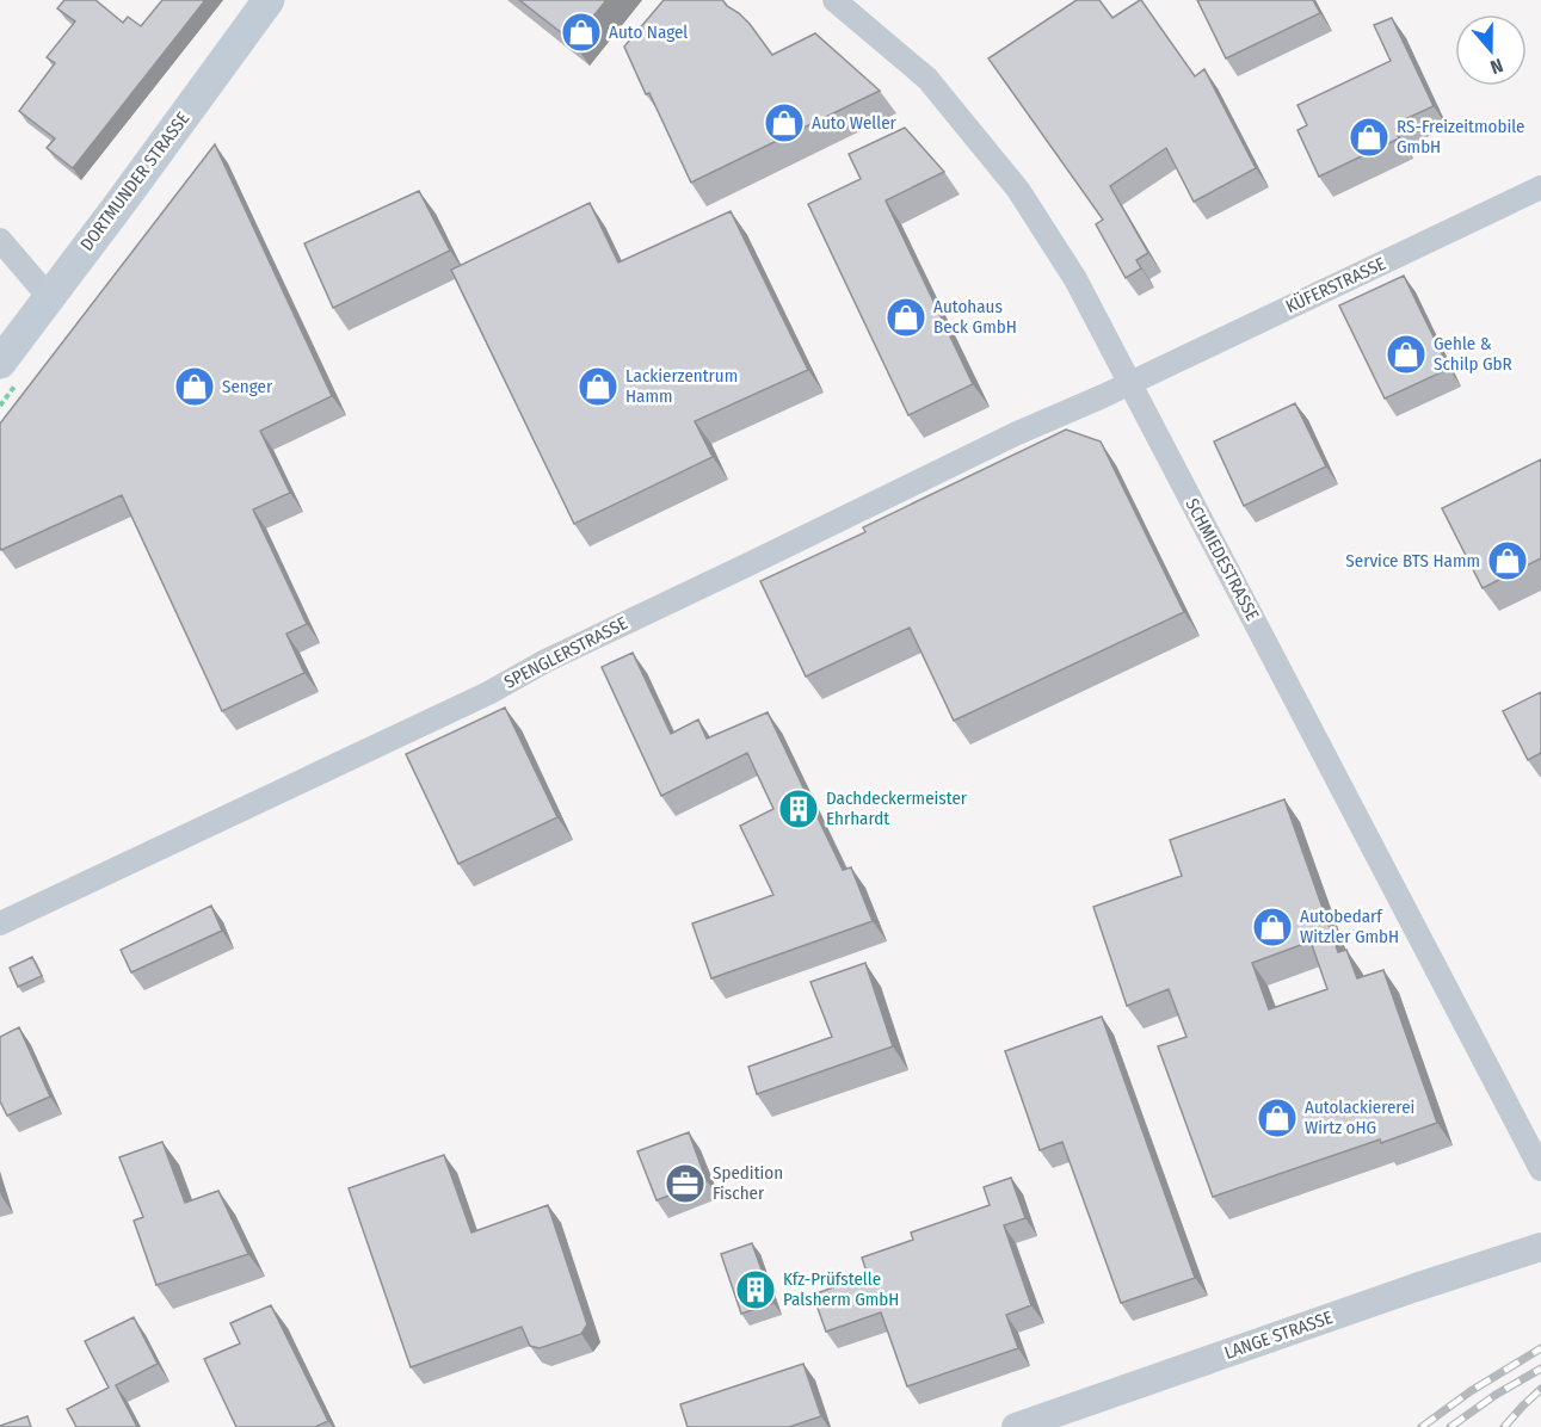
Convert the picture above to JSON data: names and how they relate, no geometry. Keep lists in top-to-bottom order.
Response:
{
  "streets": {
    "main road": ["DORTMUNDER STRASSE"],
    "street": [
      "KÜFERSTRASSE",
      "SCHMIEDESTRASSE",
      "SPENGLERSTRASSE",
      "LANGE STRASSE"
    ]
  },
  "crossings": [
    ["KÜFERSTRASSE", "SCHMIEDESTRASSE"],
    ["KÜFERSTRASSE", "SPENGLERSTRASSE"],
    ["SCHMIEDESTRASSE", "SPENGLERSTRASSE"]
  ],
  "places": {
    "shop": [
      "Auto Nagel",
      "Auto Weller",
      "RS-Freizeitmobile GmbH",
      "Autohaus Beck GmbH",
      "Gehle & Schilp GbR",
      "Senger",
      "Lackierzentrum Hamm",
      "Service BTS Hamm",
      "Autobedarf Witzler GmbH",
      "Autolackiererei Wirtz oHG"
    ],
    "building": ["Dachdeckermeister Ehrhardt", "Kfz-Prüfstelle Palsherm GmbH"],
    "office": ["Spedition Fischer"]
  },
  "north": "bottom"
}
